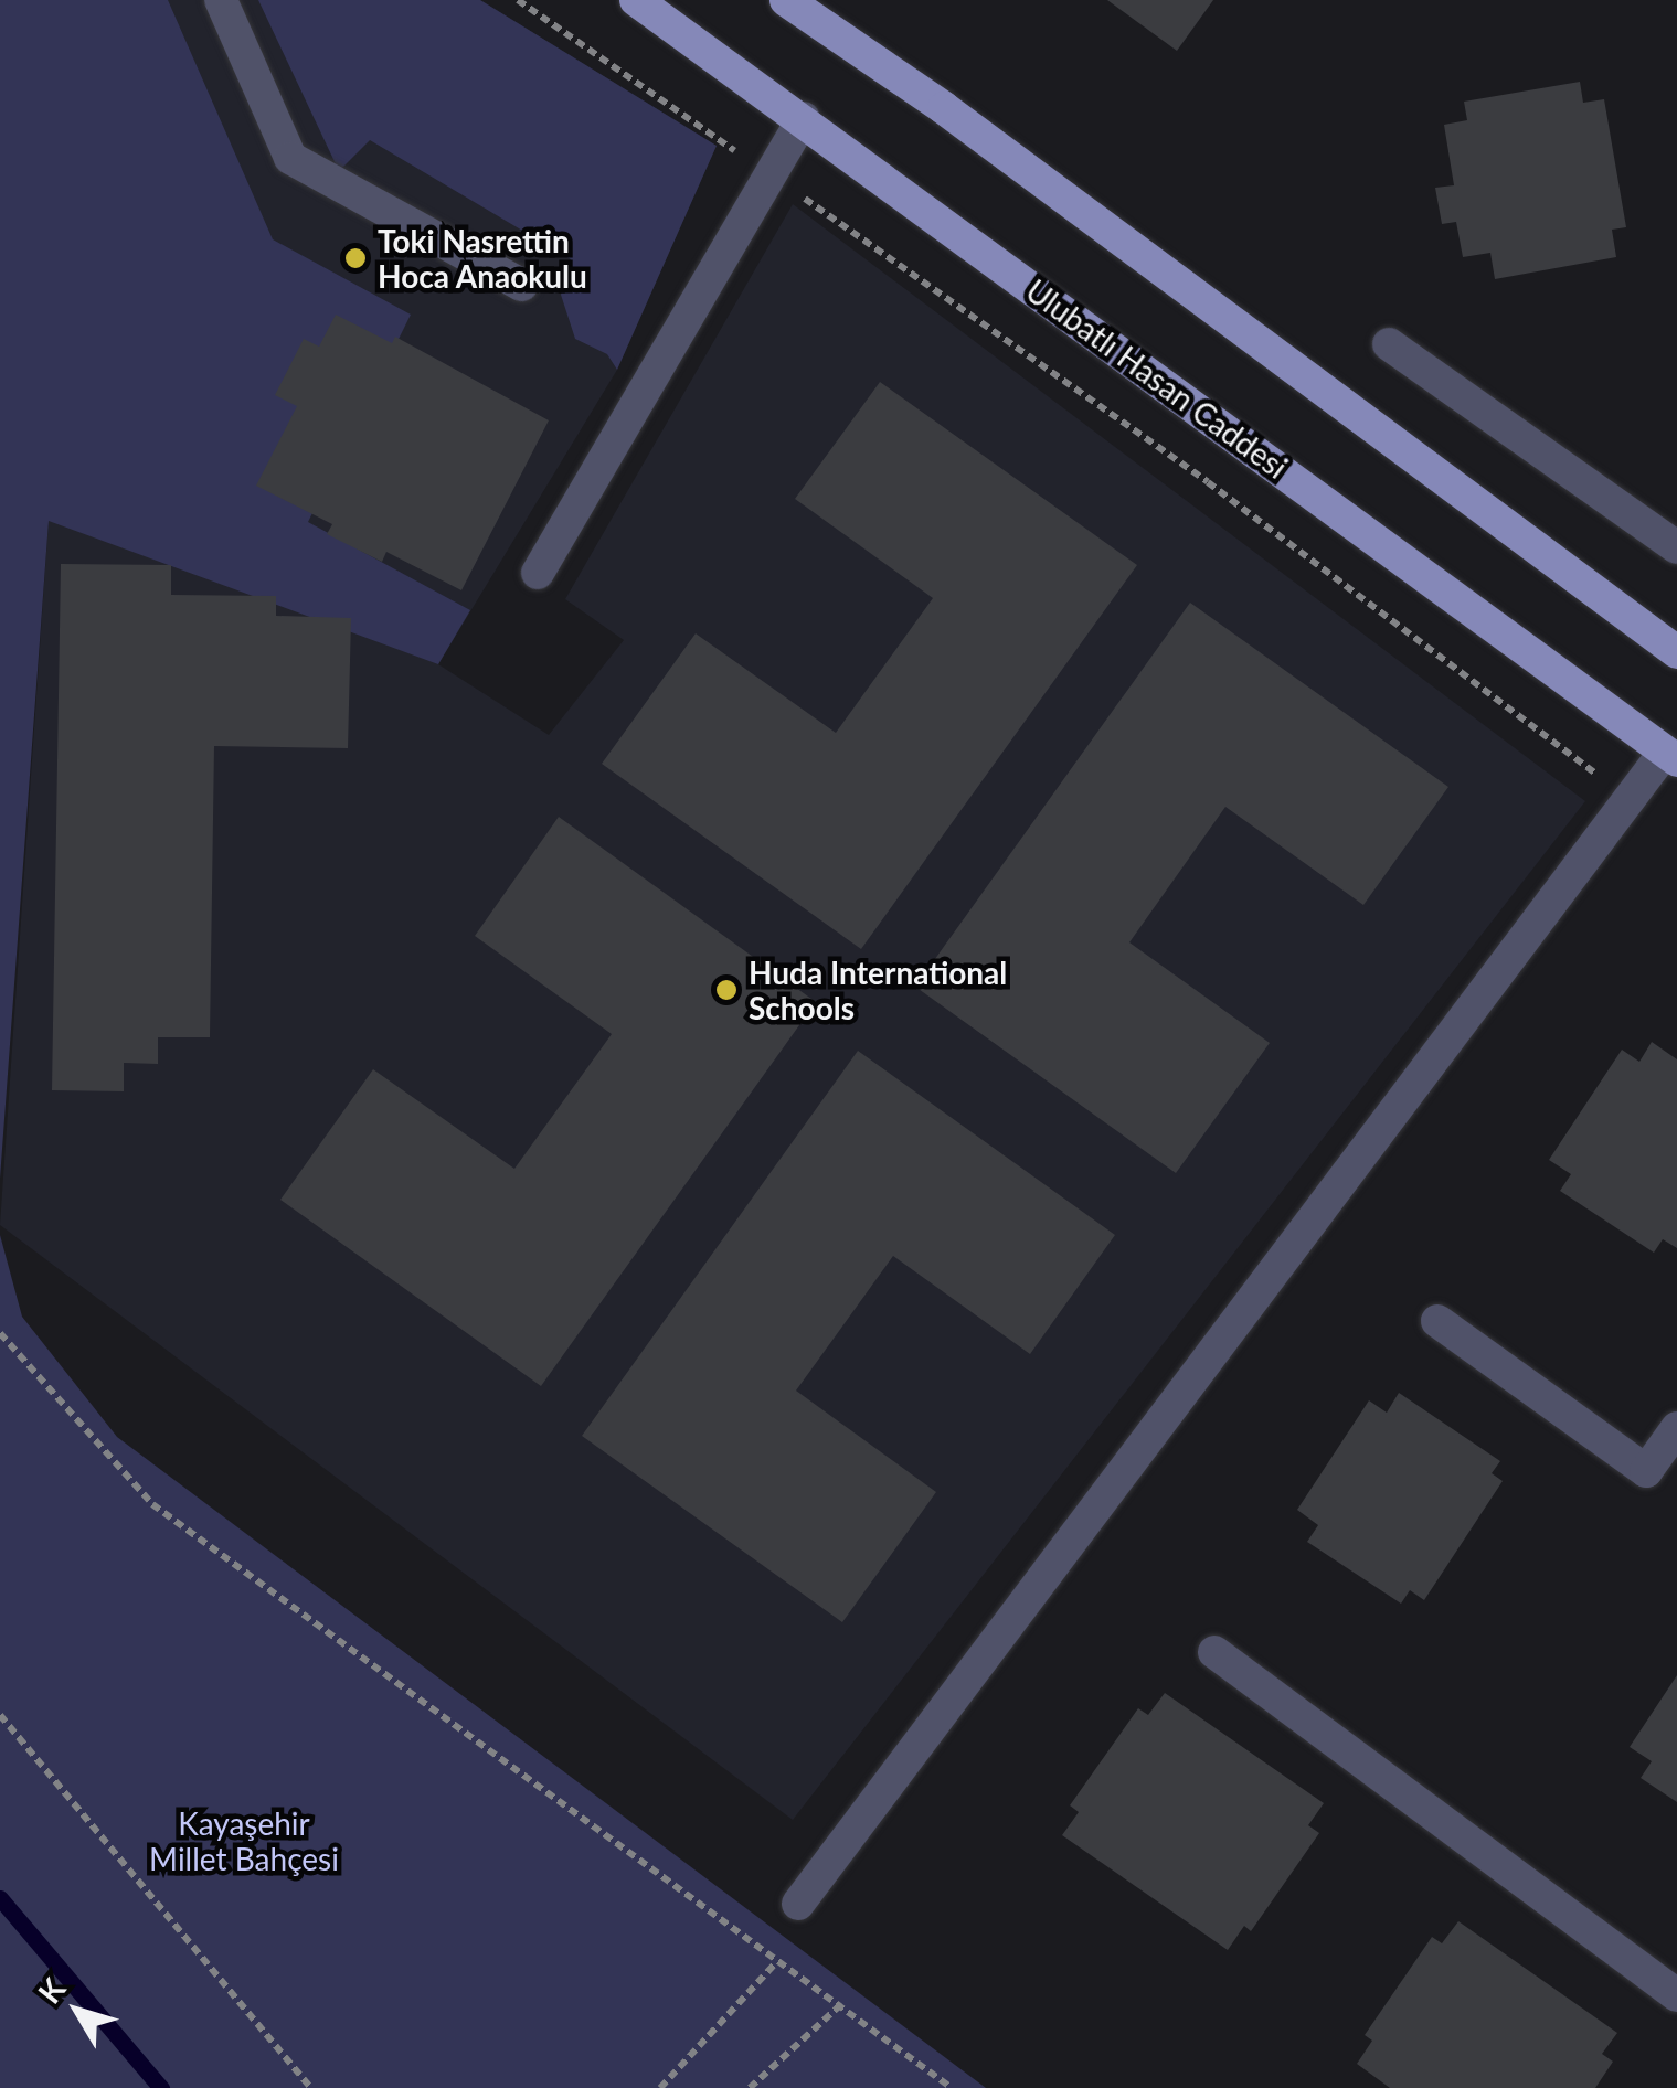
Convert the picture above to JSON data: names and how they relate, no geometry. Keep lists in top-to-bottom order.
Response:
{
  "streets": {
    "main road": ["Ulubatlı Hasan Caddesi"]
  },
  "parks": ["Kayaşehir Millet Bahçesi"],
  "places": ["Toki Nasrettin Hoca Anaokulu", "Huda International Schools"],
  "north": "top left"
}
